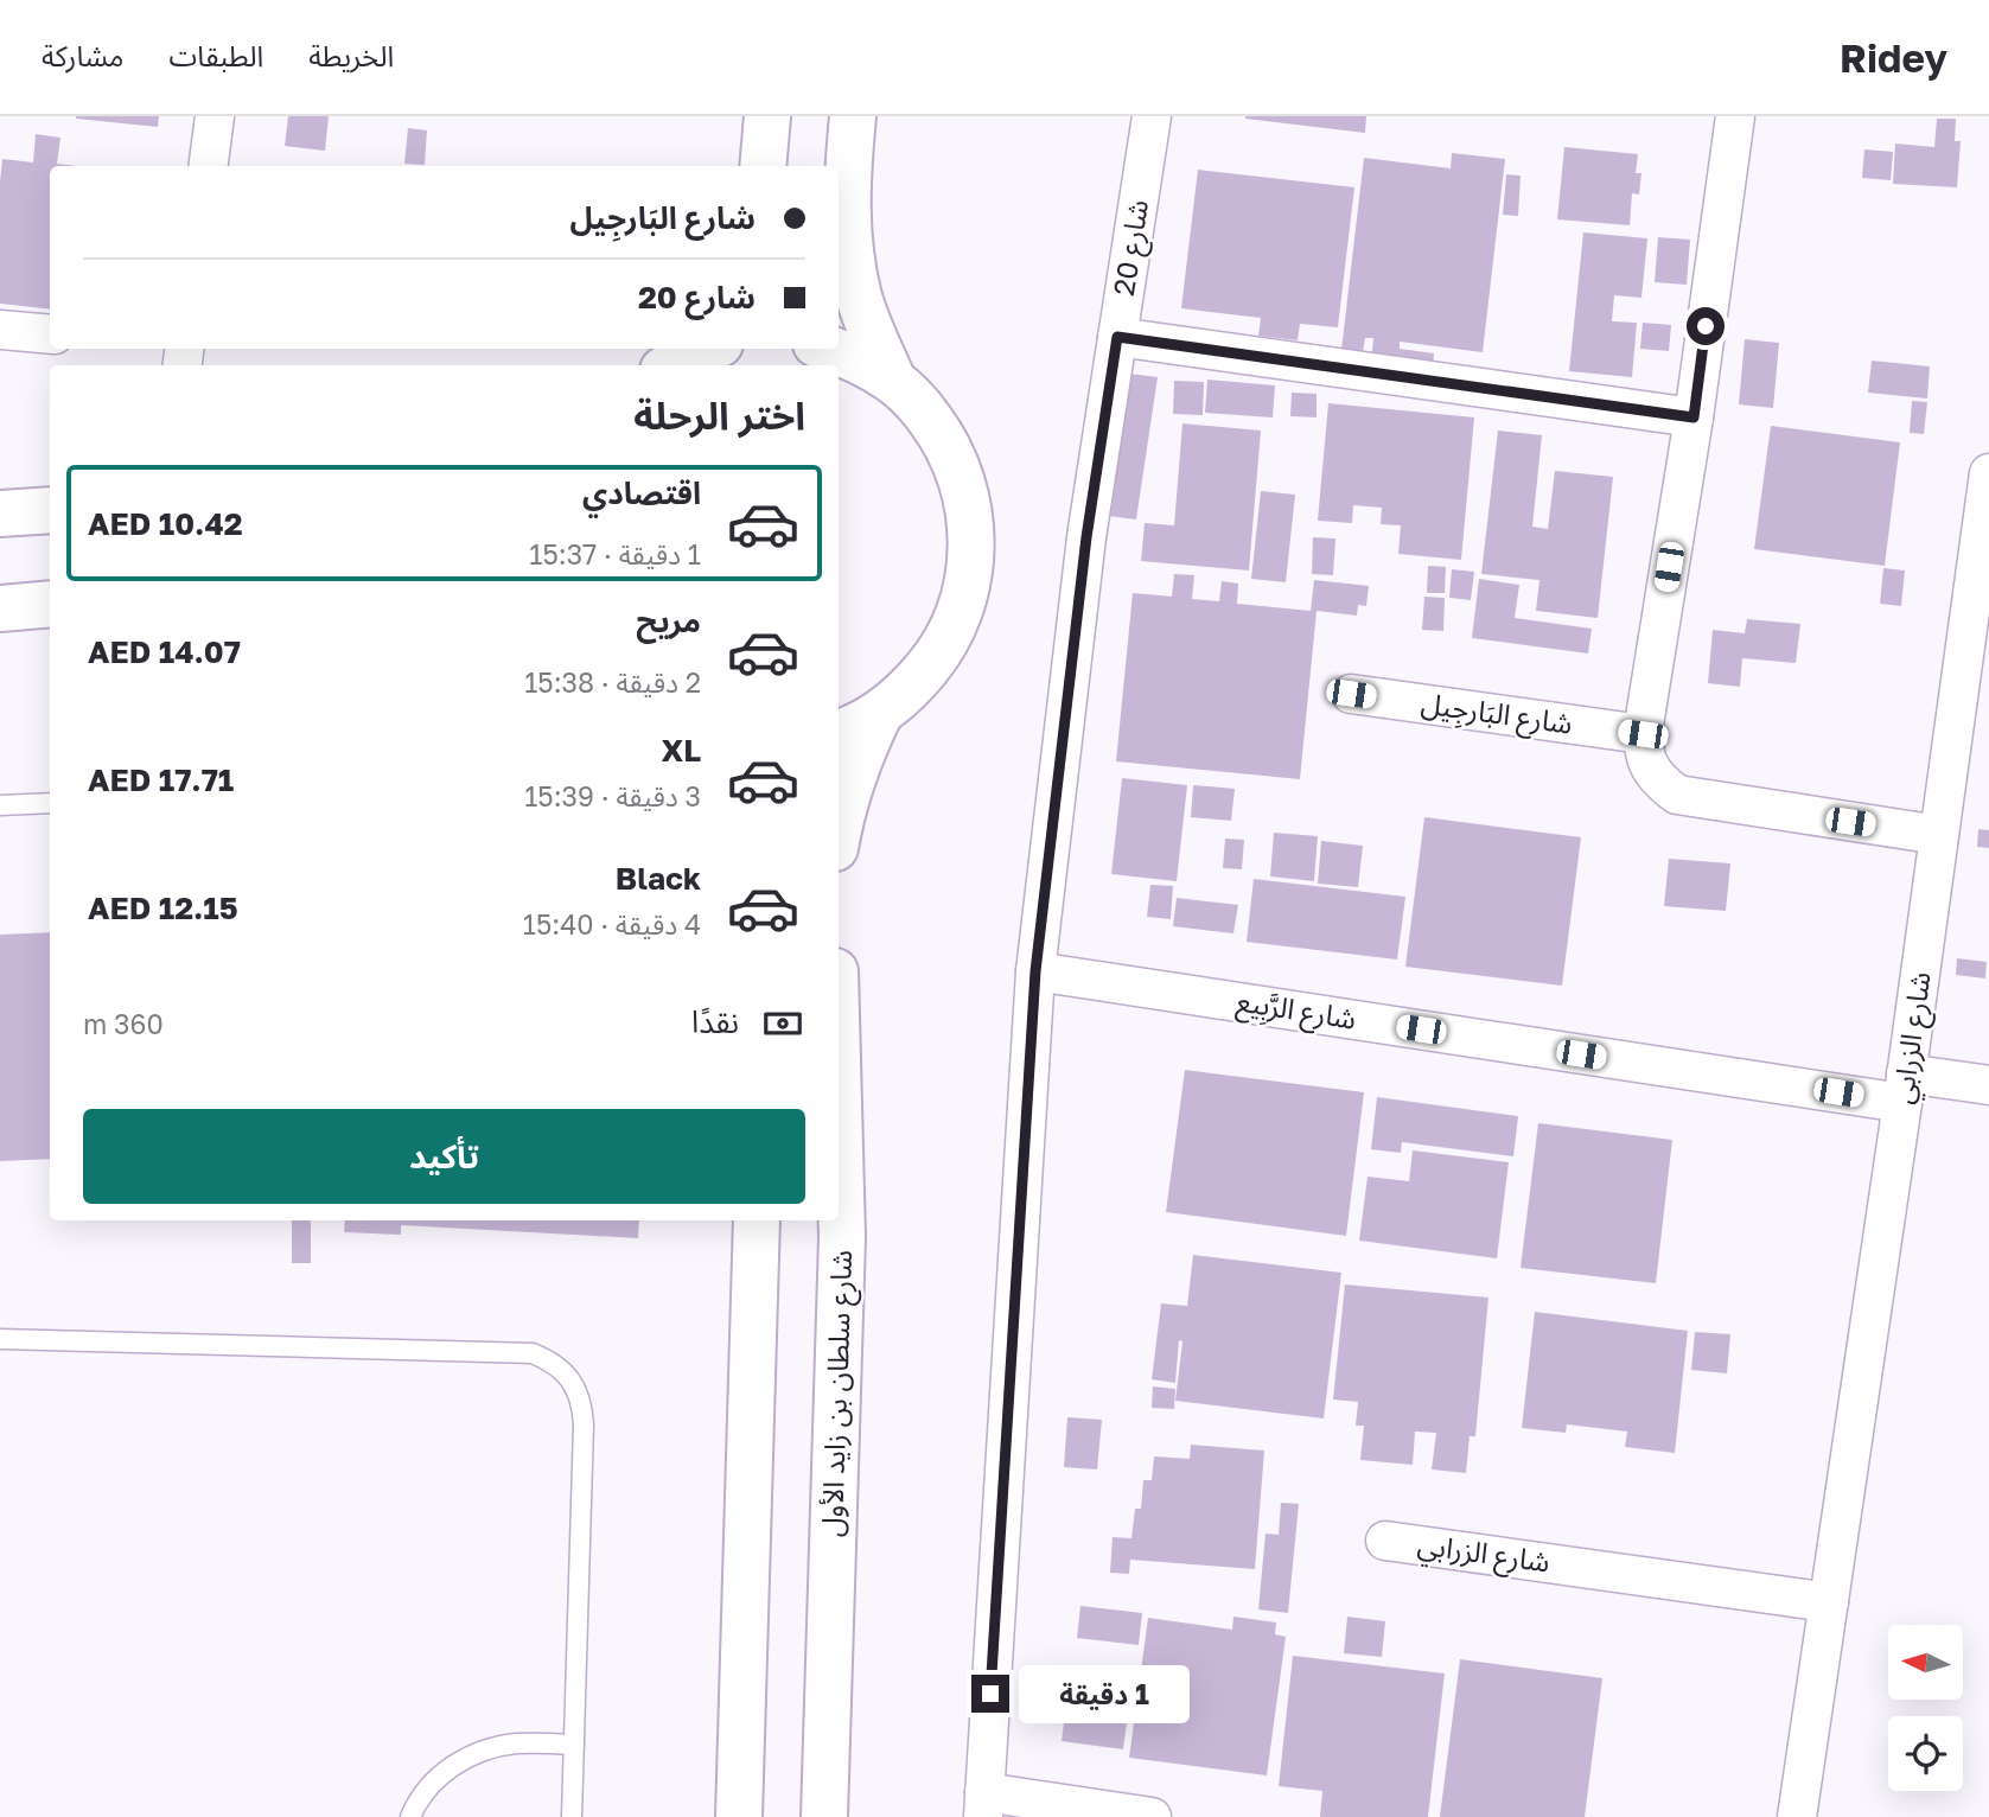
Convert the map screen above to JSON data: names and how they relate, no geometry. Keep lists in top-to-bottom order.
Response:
{
  "streets": {
    "main road": ["شارع سلطان بن زايد الأول"],
    "street": [
      "شارع 20",
      "شارع البَارجِيل",
      "شارع الرَّبِيع",
      "شارع الزرابي"
    ]
  },
  "crossings": [
    ["شارع 20", "شارع الرَّبِيع"],
    ["شارع الرَّبِيع", "شارع الزرابي"]
  ],
  "north": "left",
  "page": {
    "header": "Ridey",
    "nav": ["الخريطة", "الطبقات", "مشاركة"],
    "banner": ["شارع البَارجِيل", "شارع 20"],
    "heading": "اختر الرحلة",
    "list": [
      {
        "name": "اقتصادي",
        "note": "1 دقيقة · 15:37",
        "value": "AED 10.42"
      },
      {
        "name": "مريح",
        "note": "2 دقيقة · 15:38",
        "value": "AED 14.07"
      },
      {
        "name": "XL",
        "note": "3 دقيقة · 15:39",
        "value": "AED 17.71"
      },
      {
        "name": "Black",
        "note": "4 دقيقة · 15:40",
        "value": "AED 12.15"
      }
    ],
    "pay": ["نقدًا", "360 m"],
    "buttons": "تأكيد",
    "bubble": "1 دقيقة"
  }
}
